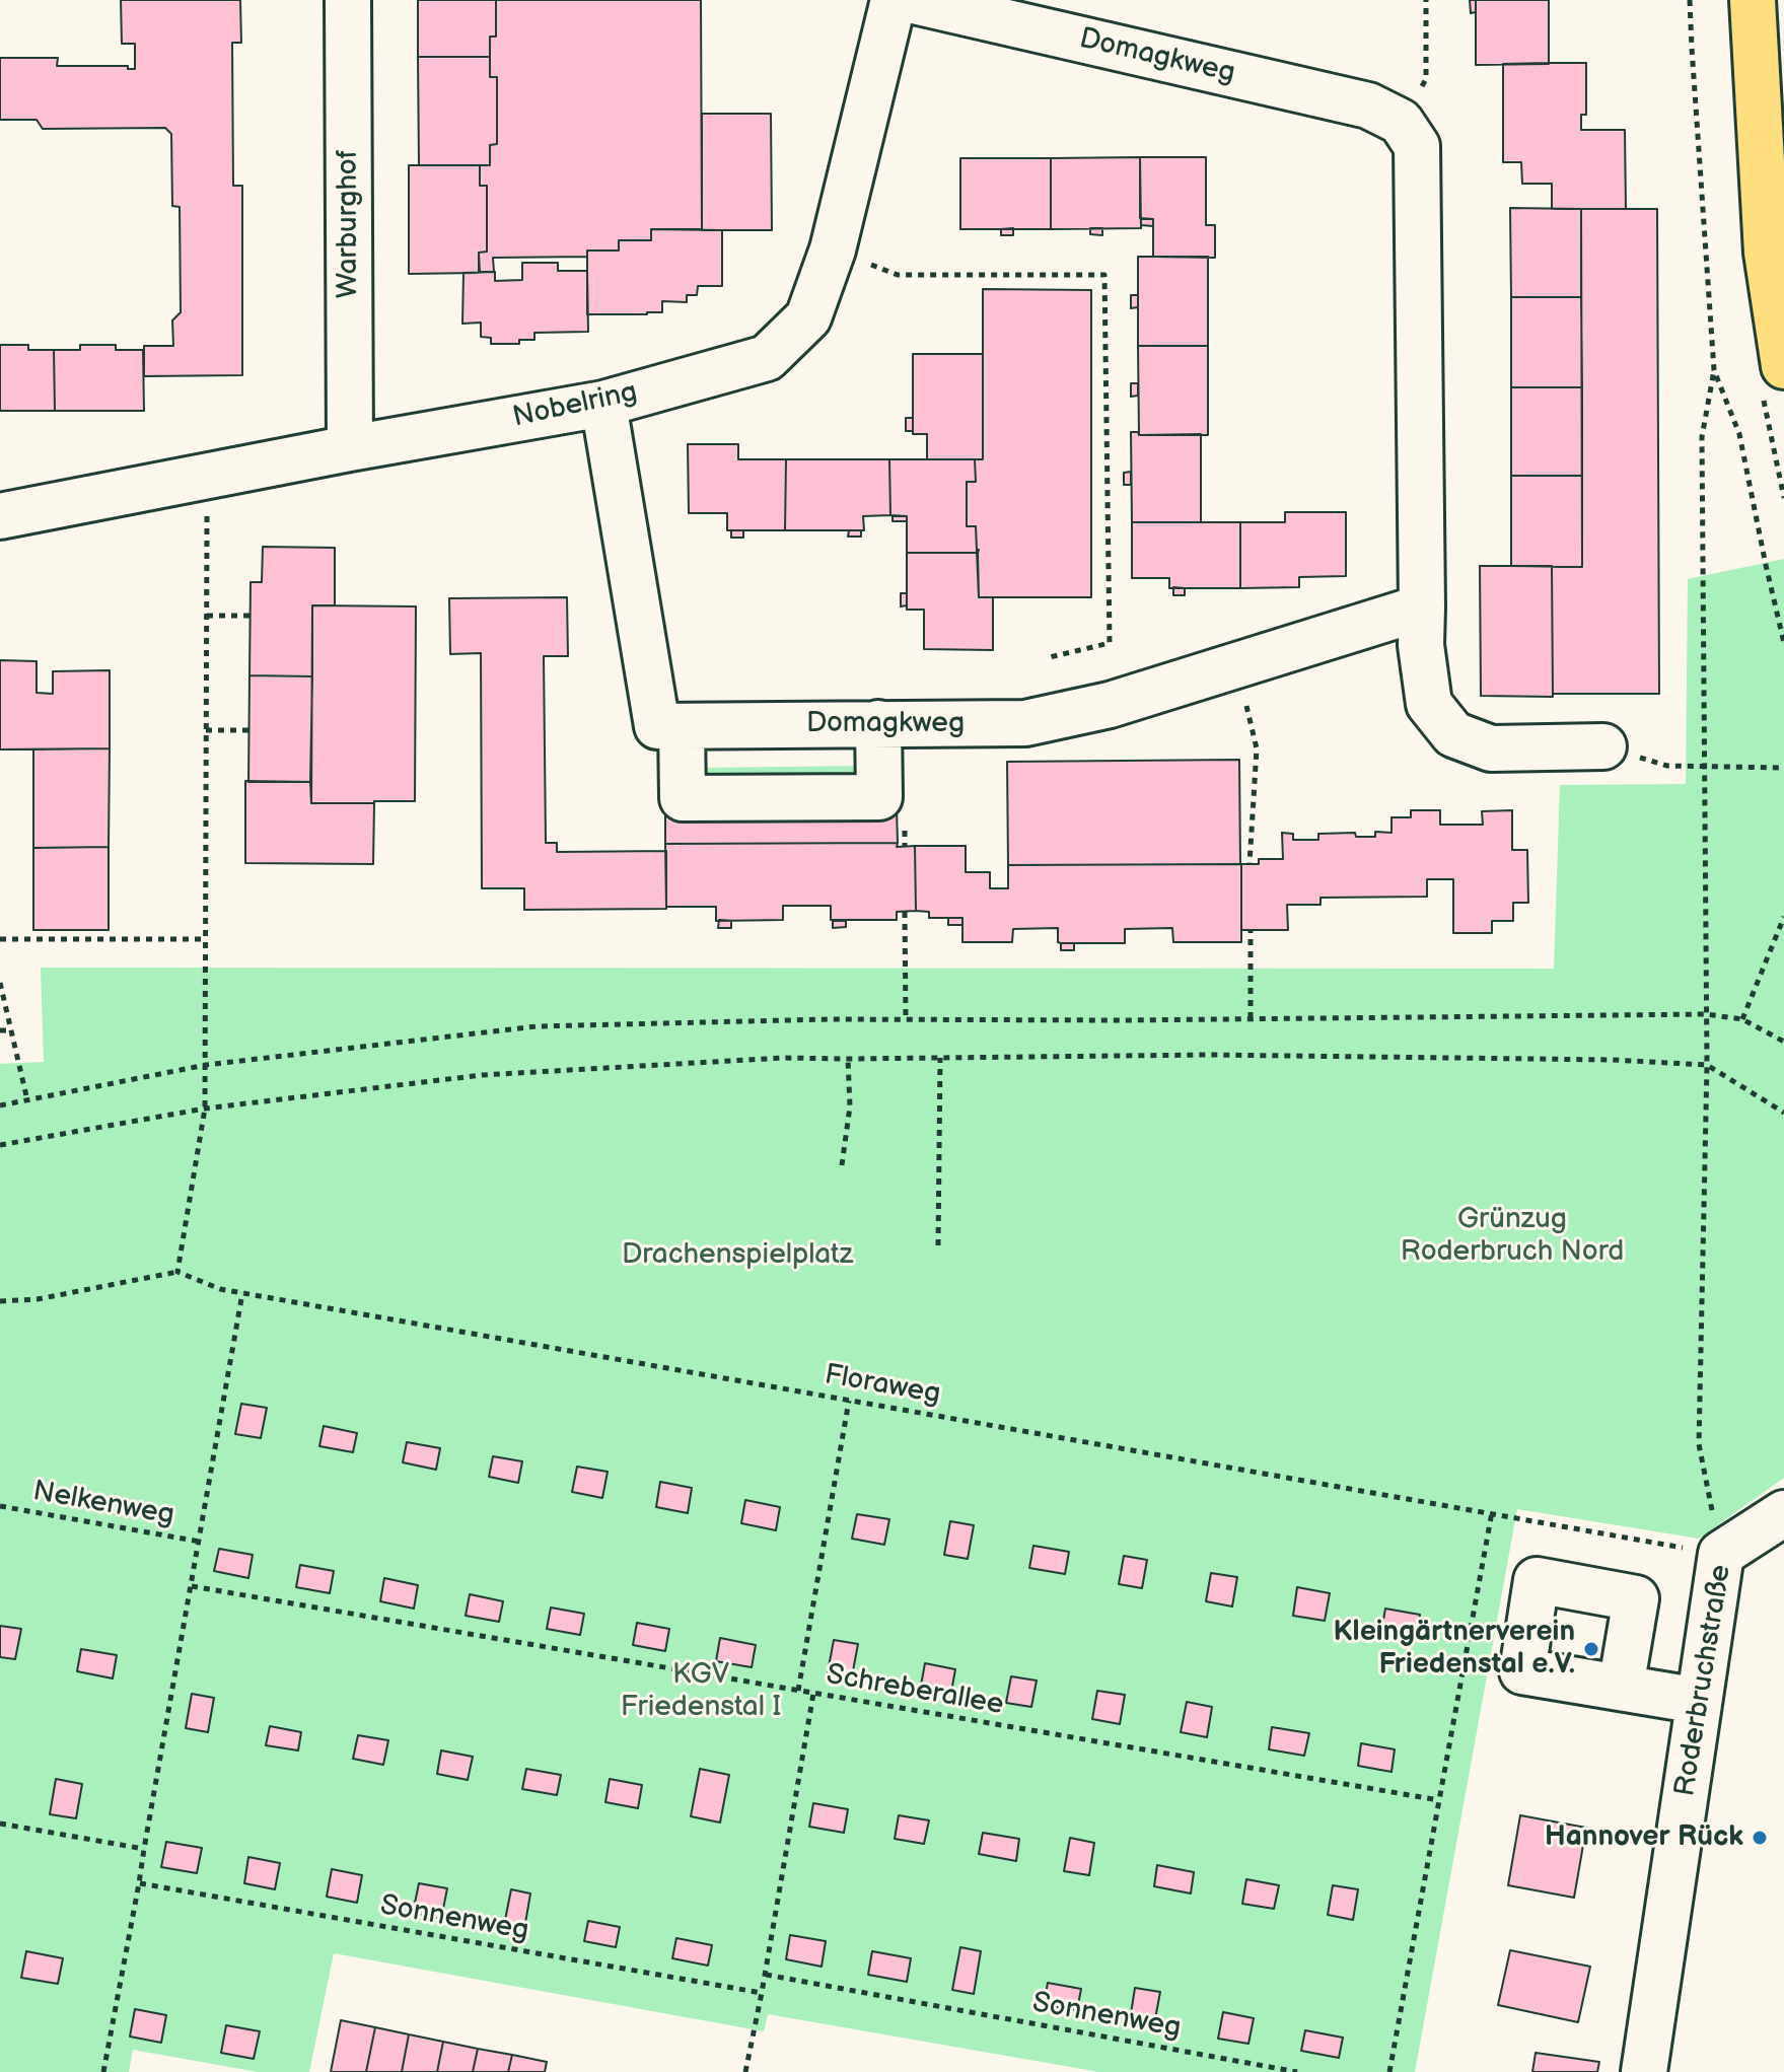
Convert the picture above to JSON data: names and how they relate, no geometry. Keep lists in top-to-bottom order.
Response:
{
  "streets": {
    "street": [
      "Domagkweg",
      "Warburghof",
      "Nobelring",
      "Roderbruchstraße"
    ],
    "path": [
      "Floraweg",
      "Nelkenweg",
      "Schreberallee",
      "Sonnenweg"
    ]
  },
  "crossings": [
    ["Warburghof", "Nobelring"],
    ["Floraweg", "Roderbruchstraße"]
  ],
  "parks": ["Grünzug Roderbruch Nord", "Drachenspielplatz", "KGV Friedenstal I"],
  "places": ["Kleingärtnerverein Friedenstal e.V.", "Hannover Rück"]
}
